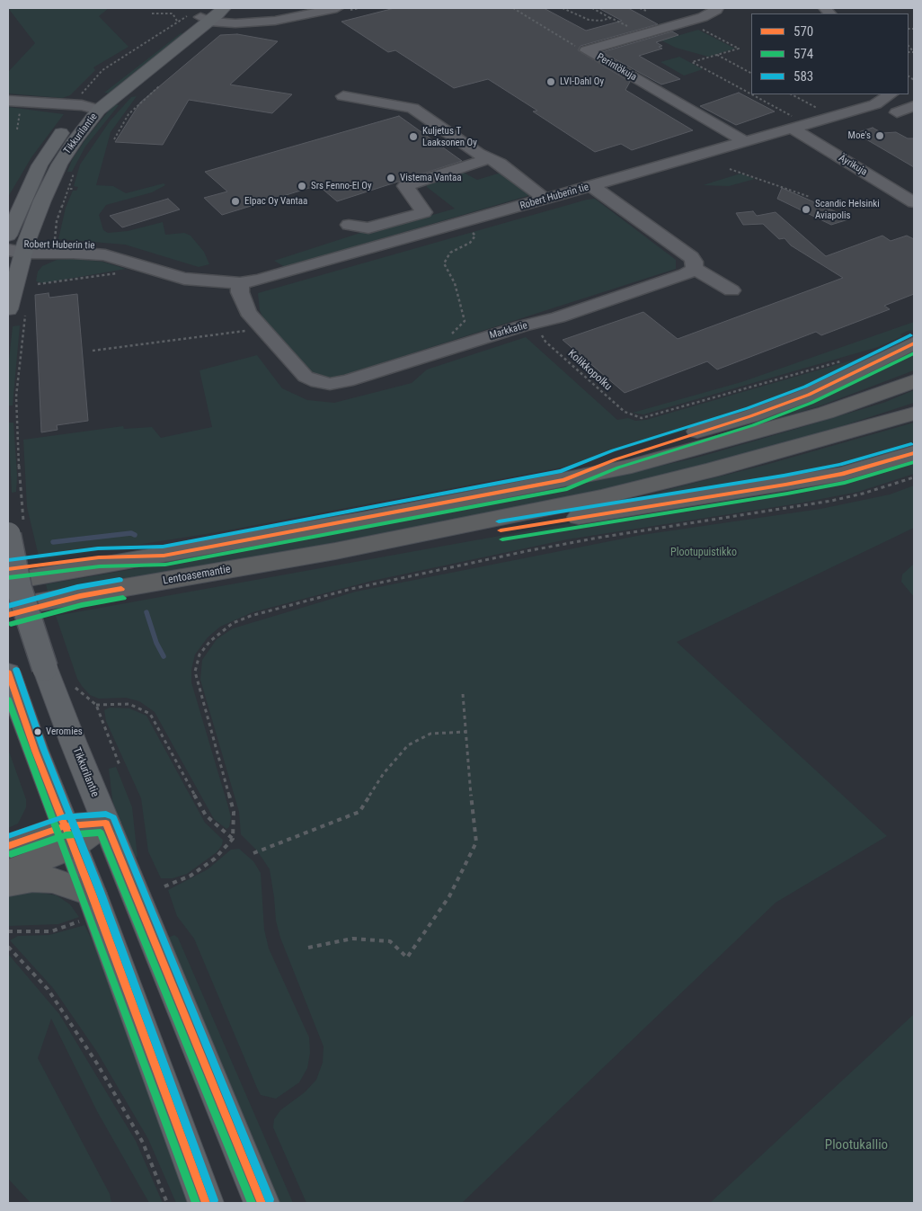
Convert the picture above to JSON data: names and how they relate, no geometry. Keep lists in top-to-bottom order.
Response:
{
  "streets": {
    "highway": ["Lentoasemantie"],
    "main road": ["Tikkurilantie"],
    "street": [
      "Perintökuja",
      "Äyrikuja",
      "Robert Huberin tie",
      "Markkatie"
    ],
    "path": ["Kolikkopolku"]
  },
  "crossings": [
    ["Perintökuja", "Robert Huberin tie"],
    ["Tikkurilantie", "Robert Huberin tie"],
    ["Äyrikuja", "Robert Huberin tie"],
    ["Robert Huberin tie", "Markkatie"]
  ],
  "parks": ["Plootupuistikko", "Plootukallio"],
  "places": [
    "LVI-Dahl Oy",
    "Moe's",
    "Kuljetus T Laaksonen Oy",
    "Vistema Vantaa",
    "Srs Fenno-El Oy",
    "Elpac Oy Vantaa",
    "Scandic Helsinki Aviapolis",
    "Veromies"
  ],
  "lines": ["transit line 583", "transit line 570", "transit line 574"],
  "legend": ["570", "574", "583"]
}
